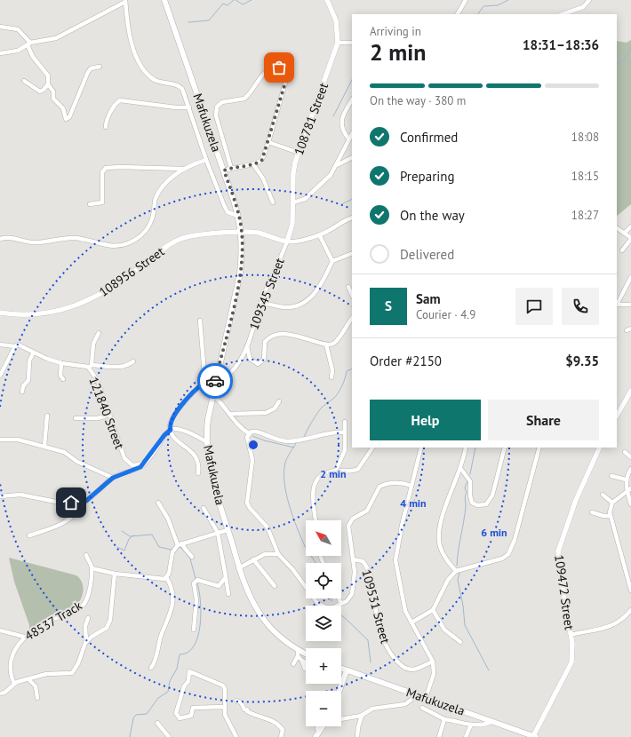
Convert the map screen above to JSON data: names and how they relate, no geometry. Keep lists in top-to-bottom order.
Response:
{
  "streets": {
    "main road": ["Mafukuzela"],
    "street": [
      "108781 Street",
      "108956 Street",
      "109345 Street",
      "121840 Street",
      "109472 Street",
      "109531 Street",
      "48537 Track"
    ]
  },
  "crossings": [
    ["108781 Street", "108956 Street"],
    ["108781 Street", "109345 Street"],
    ["Mafukuzela", "108956 Street"],
    ["Mafukuzela", "109345 Street"],
    ["Mafukuzela", "109472 Street"],
    ["108956 Street", "109345 Street"]
  ],
  "north": "top left",
  "page": {
    "heading": ["2 min", "Arriving in", "18:31–18:36"],
    "panel": [
      "Sam",
      "Courier · 4.9",
      "Order #2150",
      "$9.35"
    ],
    "bar": "On the way · 380 m",
    "list": [
      ["Confirmed", "18:08"],
      ["Preparing", "18:15"],
      ["On the way", "18:27"],
      "Delivered"
    ],
    "round": "S",
    "buttons": ["Help", "Share"],
    "map_buttons": ["+", "−"]
  },
  "rings": ["2 min", "4 min", "6 min"]
}
